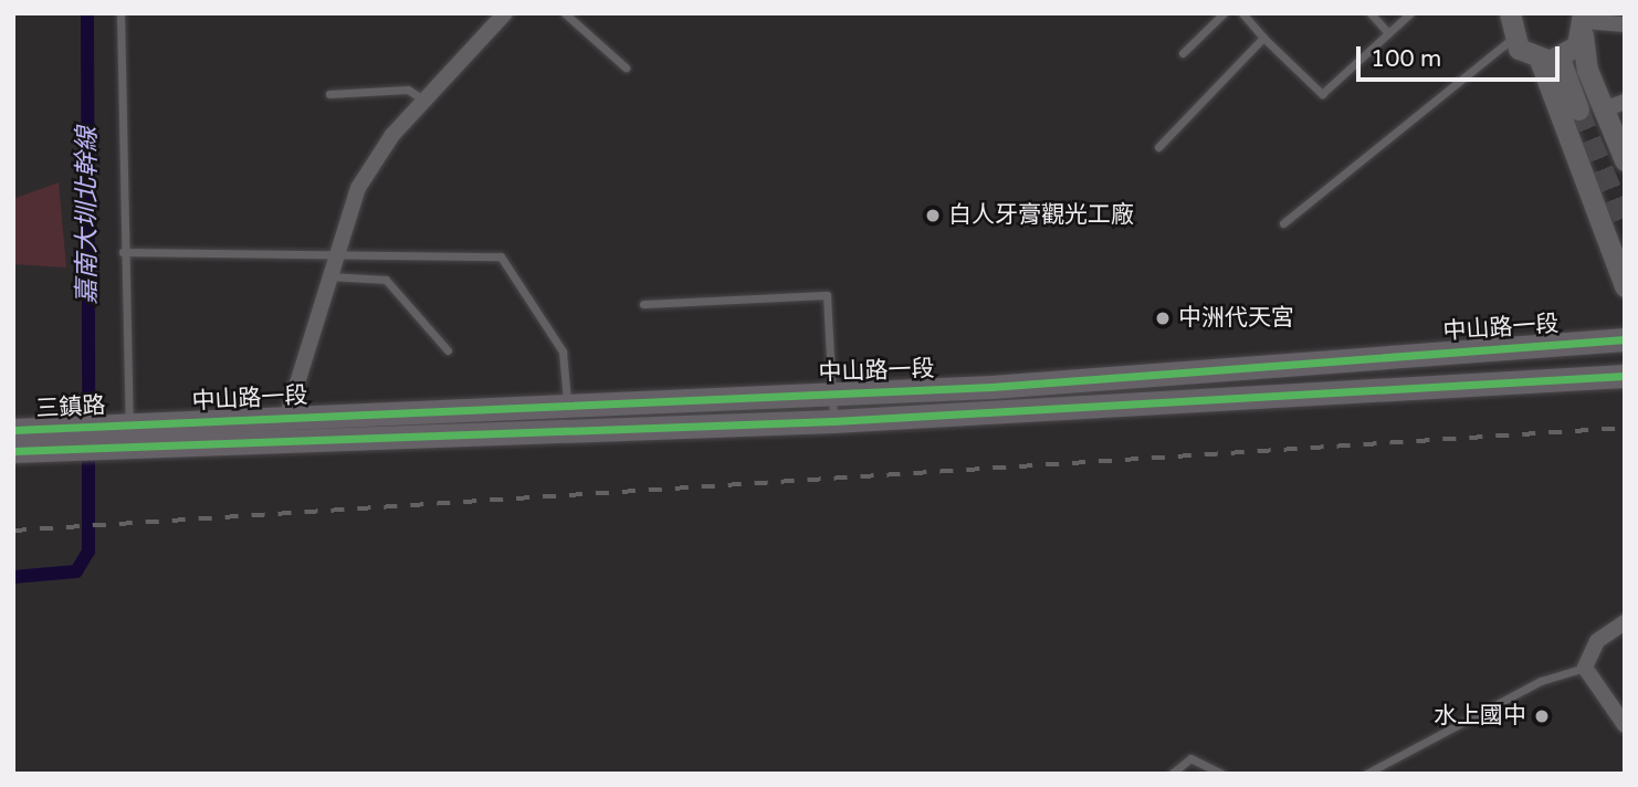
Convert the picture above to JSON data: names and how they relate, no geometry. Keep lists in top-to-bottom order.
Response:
{
  "streets": {
    "main road": ["中山路一段", "三鎮路"]
  },
  "crossings": [
    ["中山路一段", "三鎮路"]
  ],
  "water": ["嘉南大圳北幹線"],
  "places": ["白人牙膏觀光工廠", "中洲代天宮", "水上國中"],
  "scale_bar": "100 m"
}
